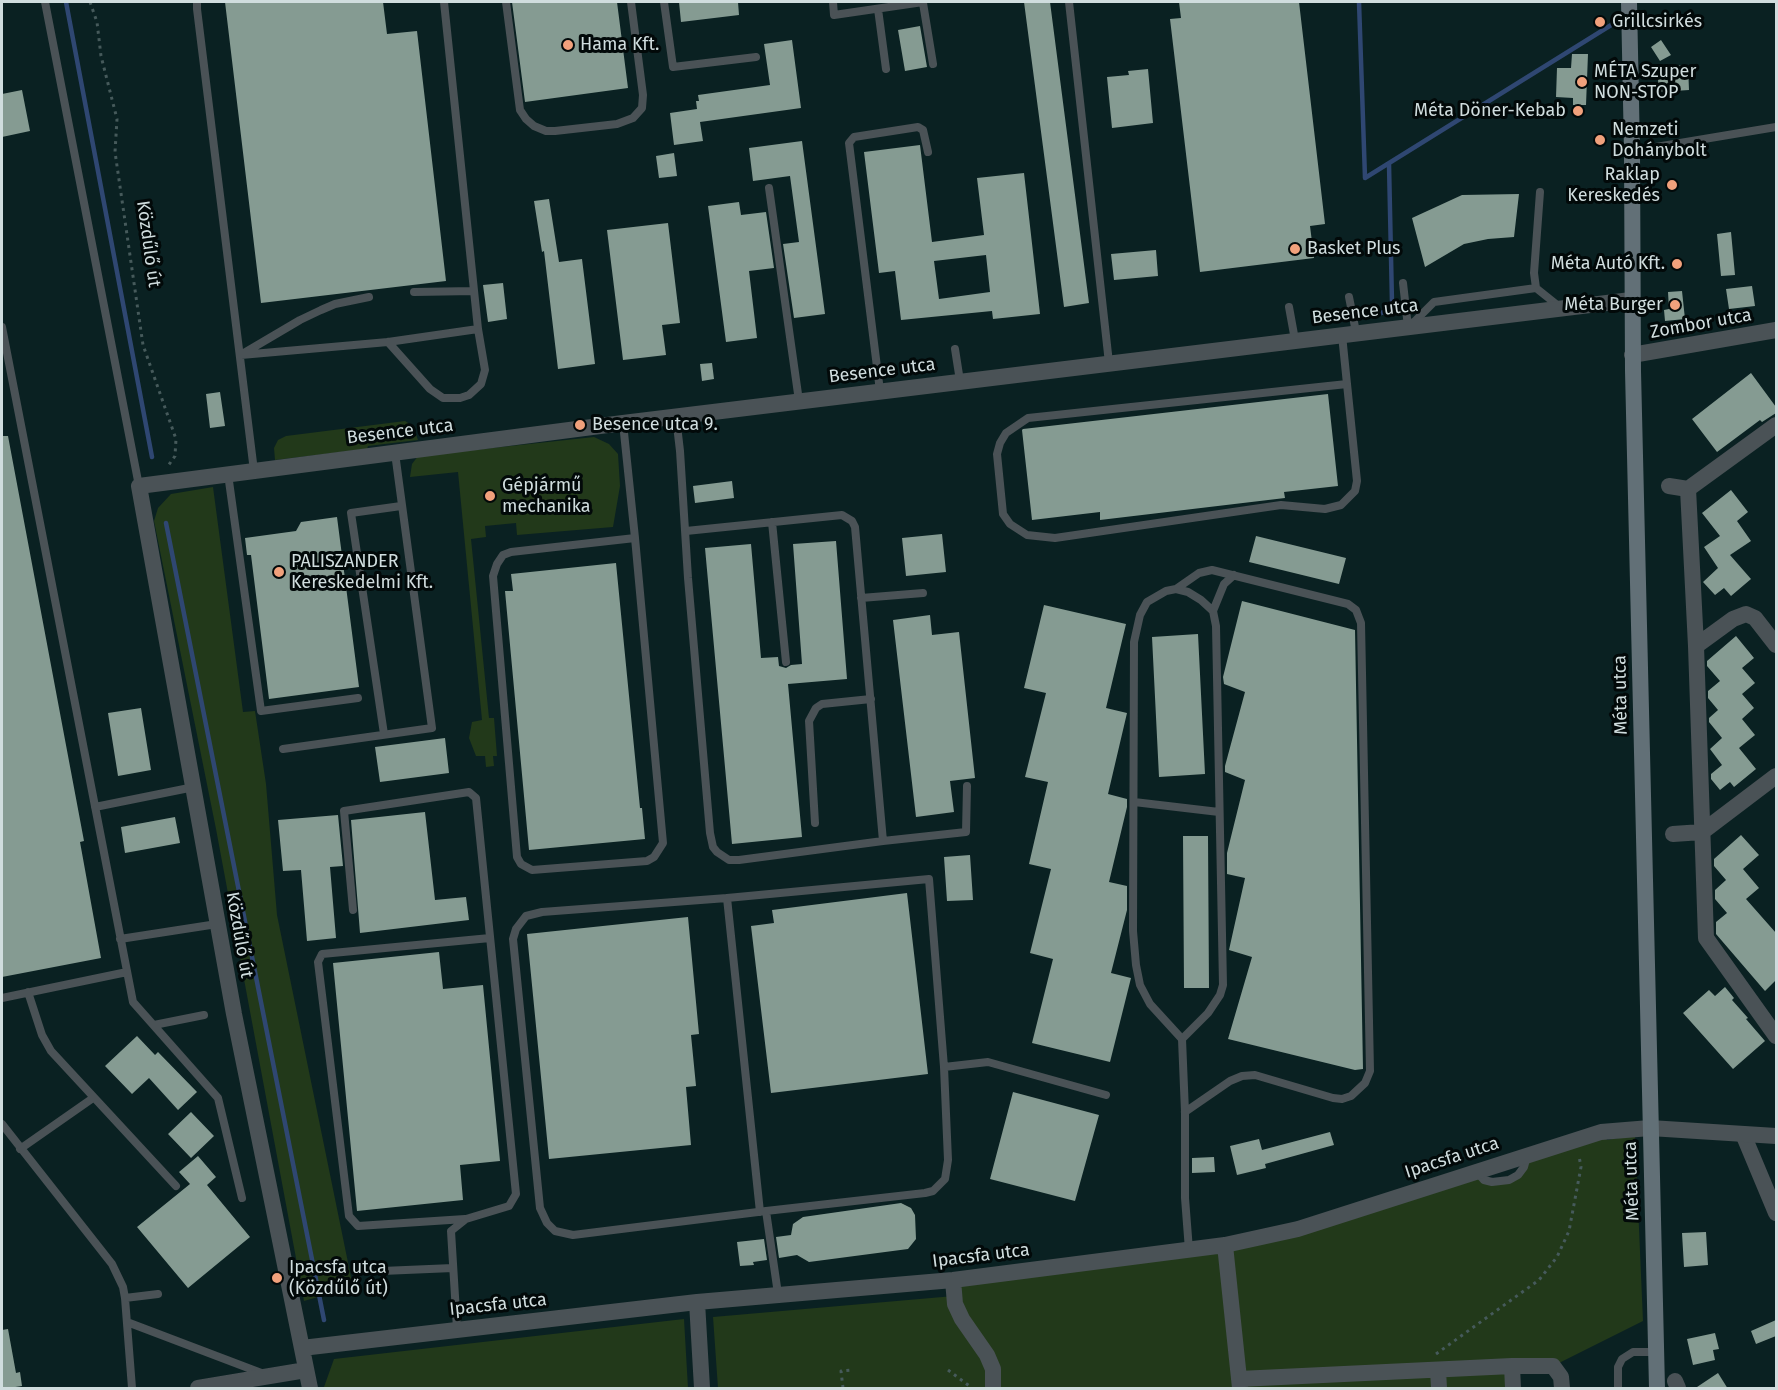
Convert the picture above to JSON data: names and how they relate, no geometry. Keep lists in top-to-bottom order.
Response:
{
  "streets": {
    "main road": ["Méta utca"],
    "street": [
      "Közdűlő út",
      "Besence utca",
      "Zombor utca",
      "Ipacsfa utca"
    ]
  },
  "crossings": [
    ["Közdűlő út", "Besence utca"],
    ["Közdűlő út", "Ipacsfa utca"],
    ["Besence utca", "Méta utca"],
    ["Zombor utca", "Méta utca"],
    ["Méta utca", "Ipacsfa utca"]
  ],
  "places": [
    "Grillcsirkés",
    "Hama Kft.",
    "MÉTA Szuper NON-STOP",
    "Méta Döner-Kebab",
    "Nemzeti Dohánybolt",
    "Raklap Kereskedés",
    "Basket Plus",
    "Méta Autó Kft.",
    "Méta Burger",
    "Besence utca 9.",
    "Gépjármű mechanika",
    "PALISZANDER Kereskedelmi Kft.",
    "Ipacsfa utca (Közdűlő út)"
  ]
}
